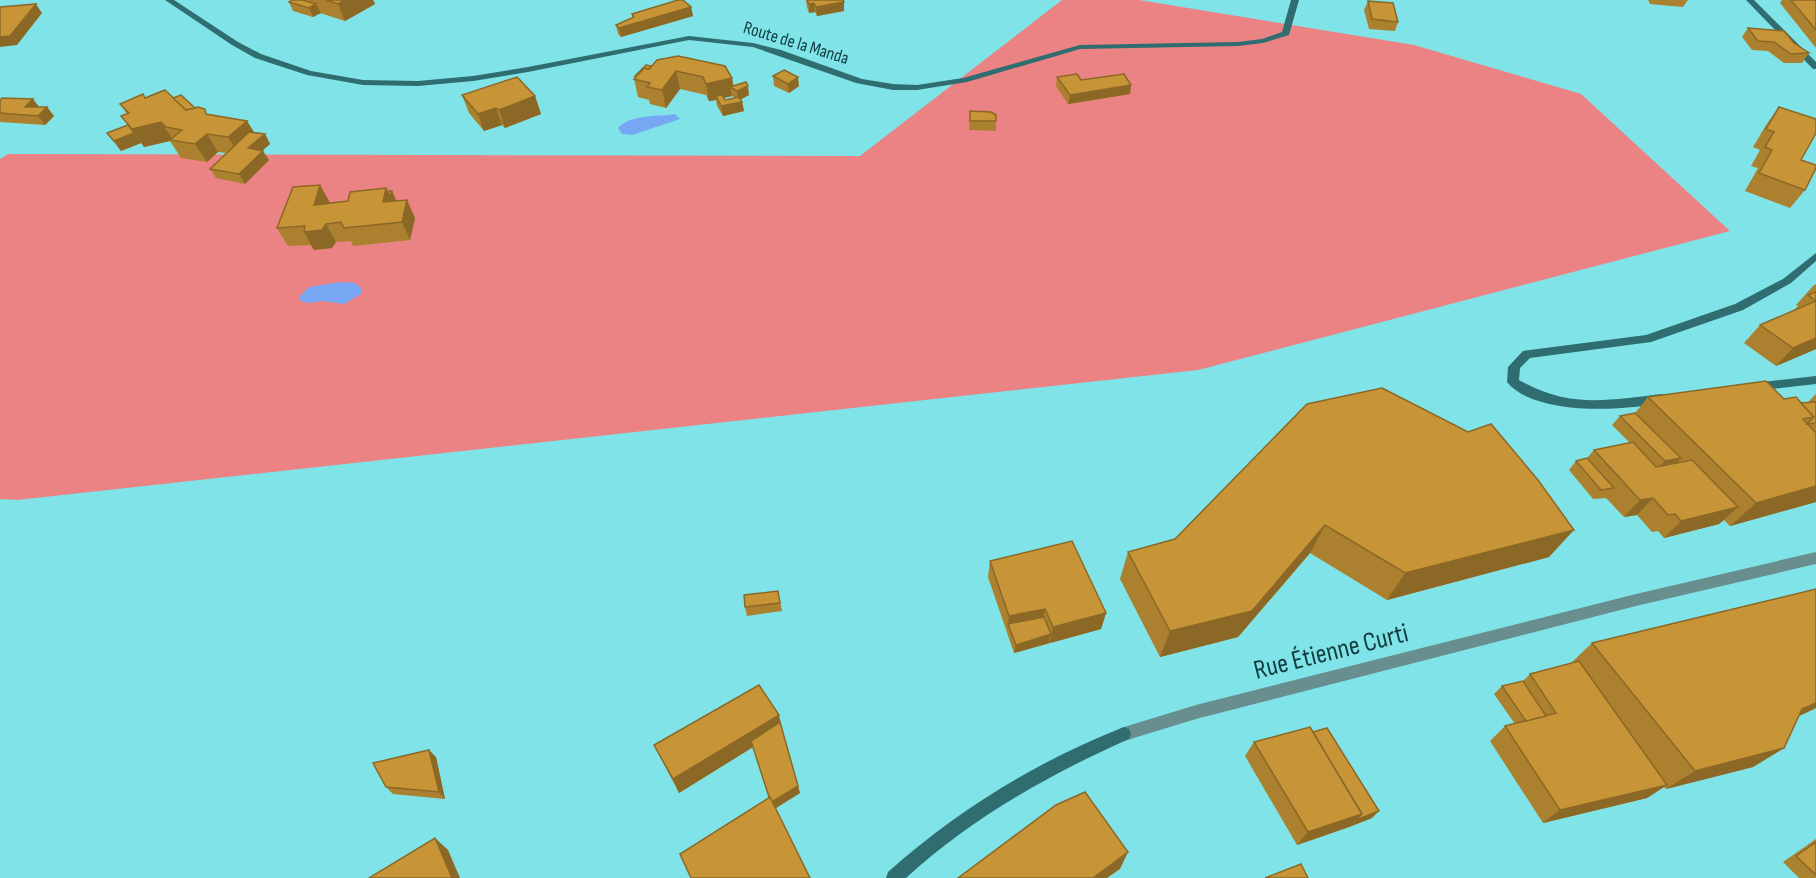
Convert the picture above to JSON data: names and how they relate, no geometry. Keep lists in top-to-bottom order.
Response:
{
  "streets": {
    "main road": ["Route de la Manda", "Rue Étienne Curti"]
  }
}
